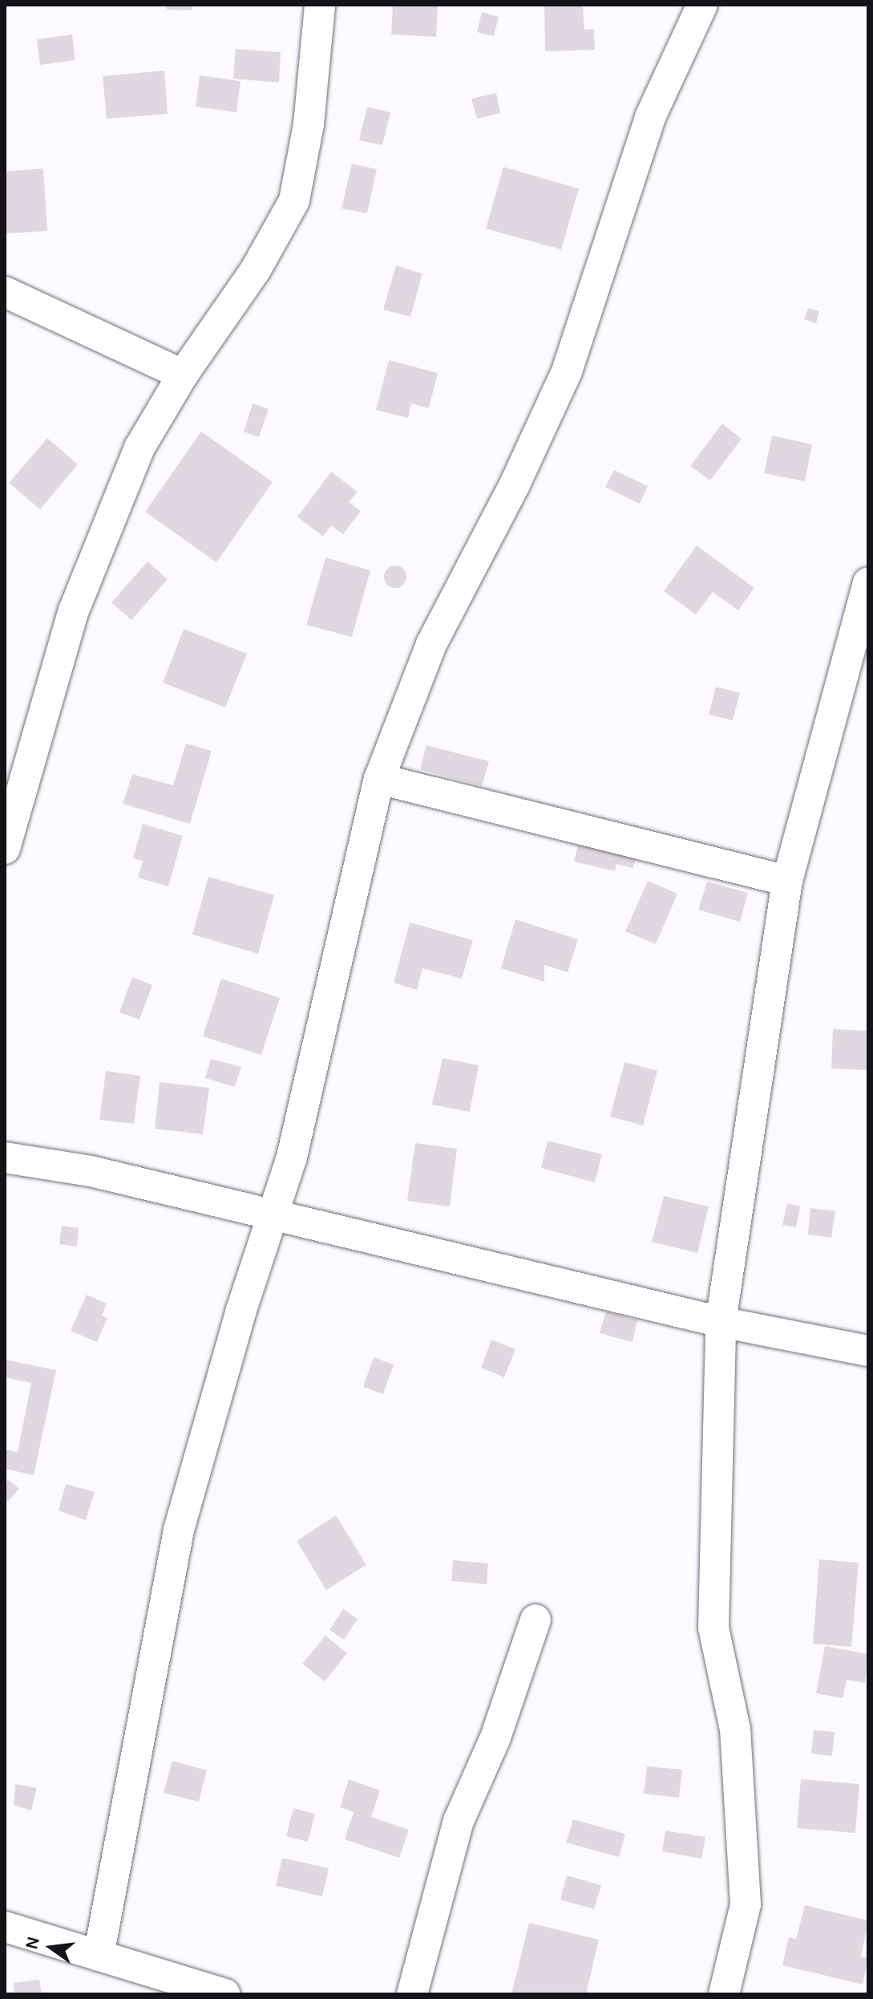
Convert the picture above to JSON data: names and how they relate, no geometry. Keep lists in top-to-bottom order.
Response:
{
  "north": "left"
}
